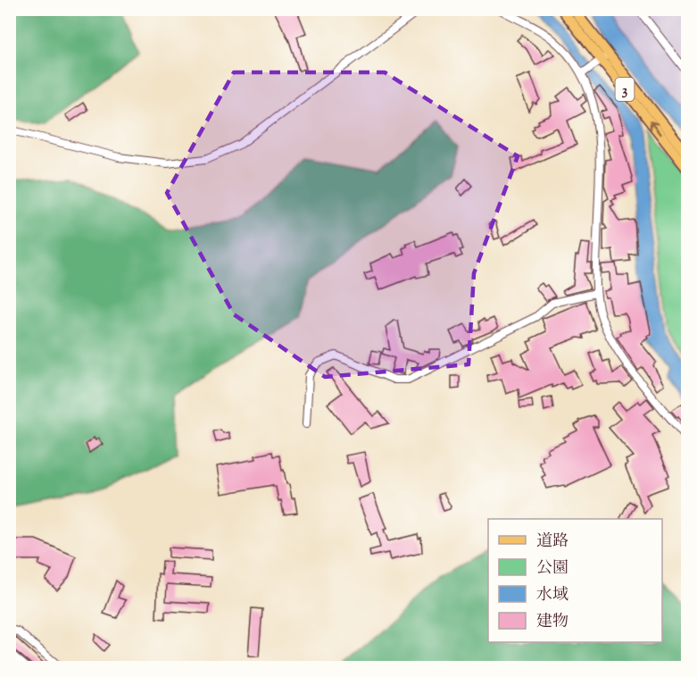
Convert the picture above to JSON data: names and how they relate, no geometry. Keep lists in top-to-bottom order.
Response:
{
  "streets": {
    "main road": ["3"]
  },
  "legend": [
    "道路",
    "公園",
    "水域",
    "建物"
  ]
}
